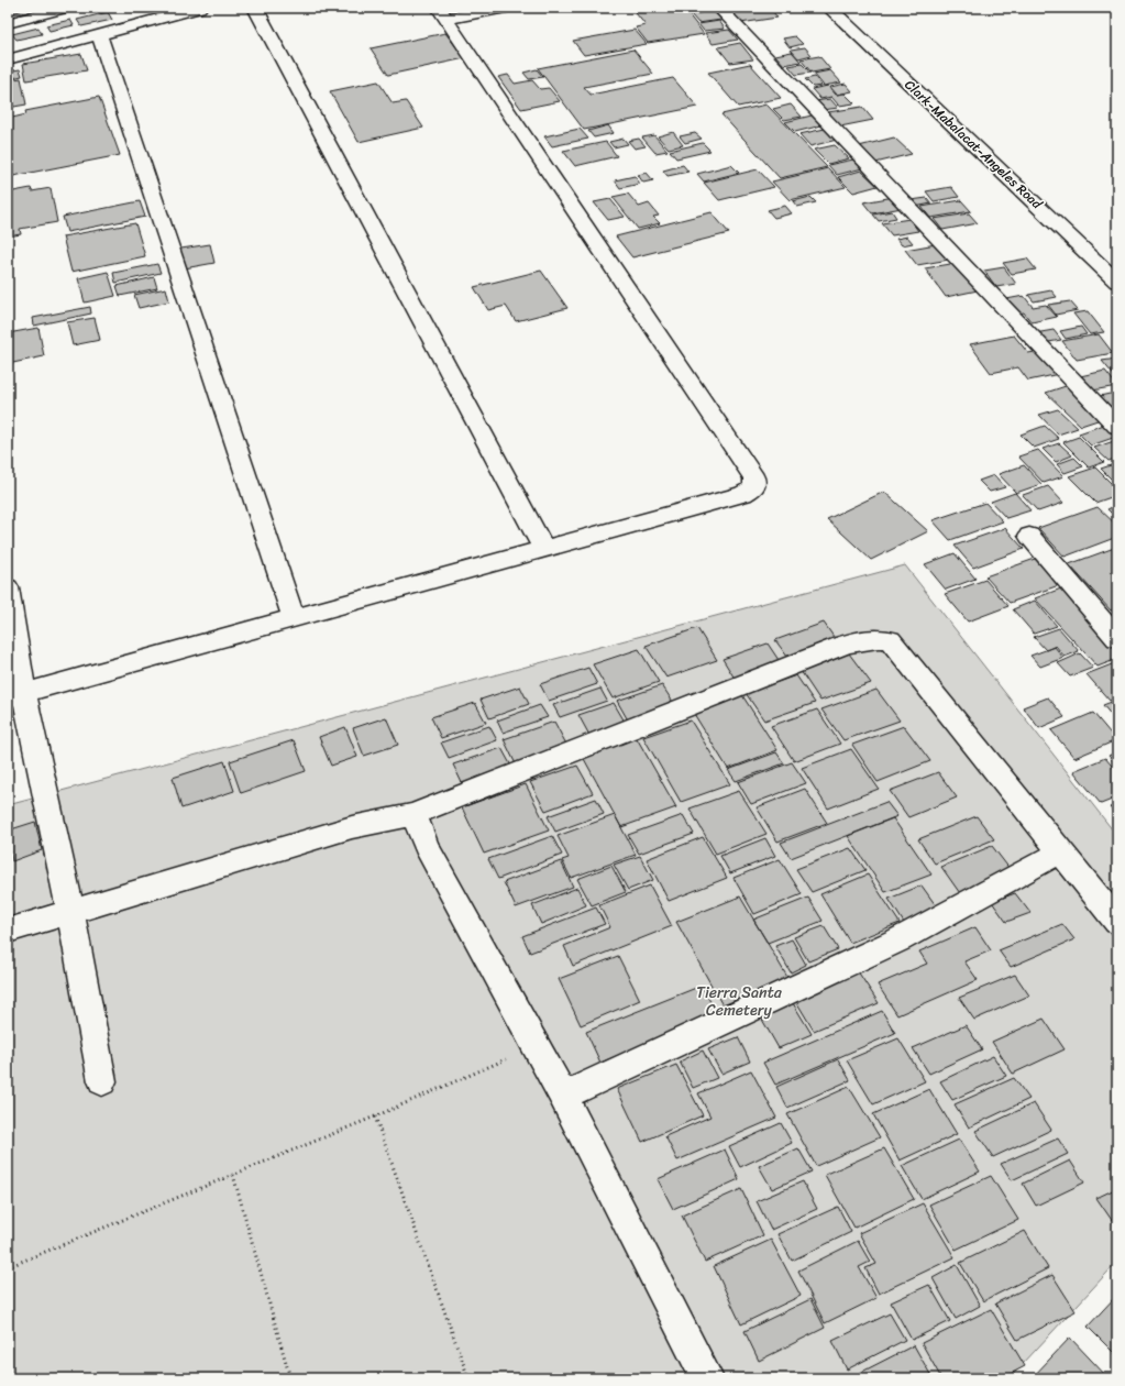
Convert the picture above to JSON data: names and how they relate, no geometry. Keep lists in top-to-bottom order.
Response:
{
  "streets": {
    "street": ["Clark-Mabalacat-Angeles Road"]
  },
  "parks": ["Tierra Santa Cemetery"]
}
